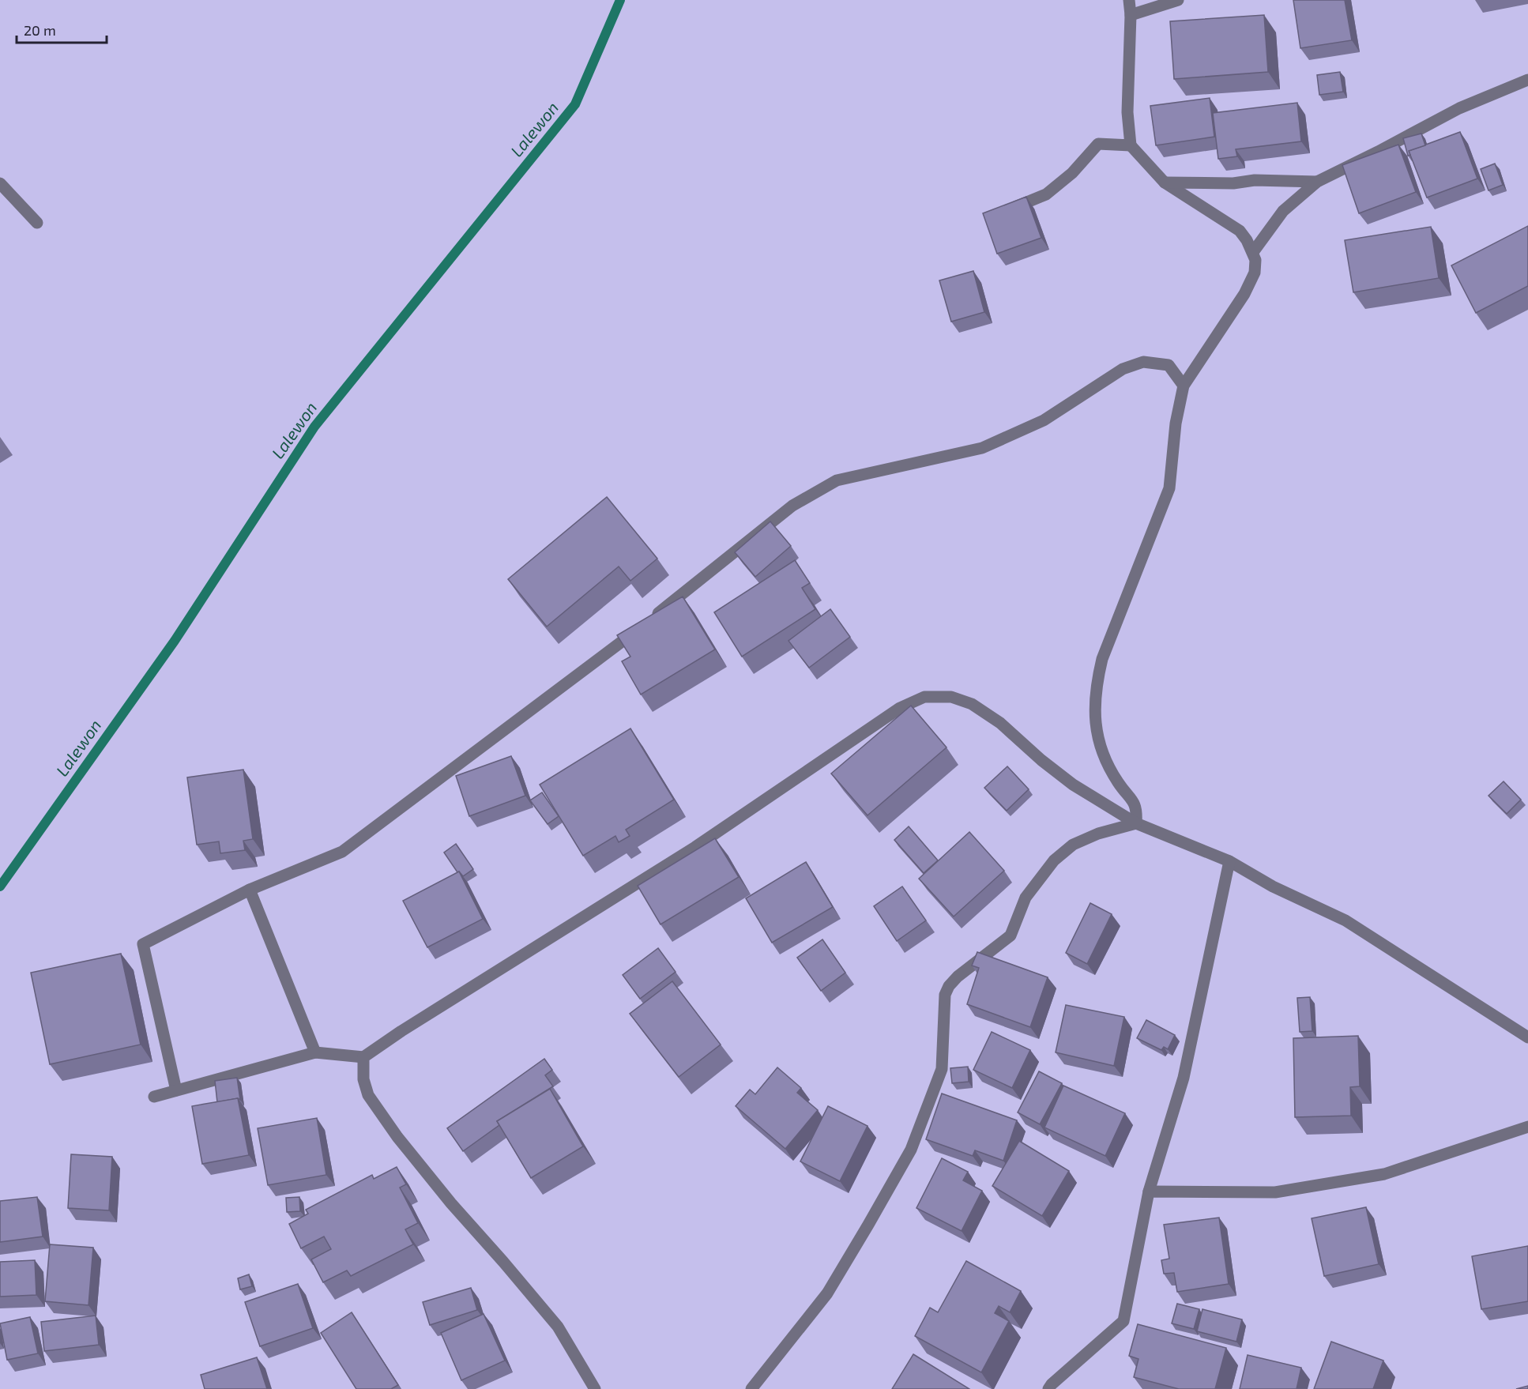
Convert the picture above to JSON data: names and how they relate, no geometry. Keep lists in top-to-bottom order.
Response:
{
  "water": ["Lalewon"],
  "scale_bar": "20 m"
}
